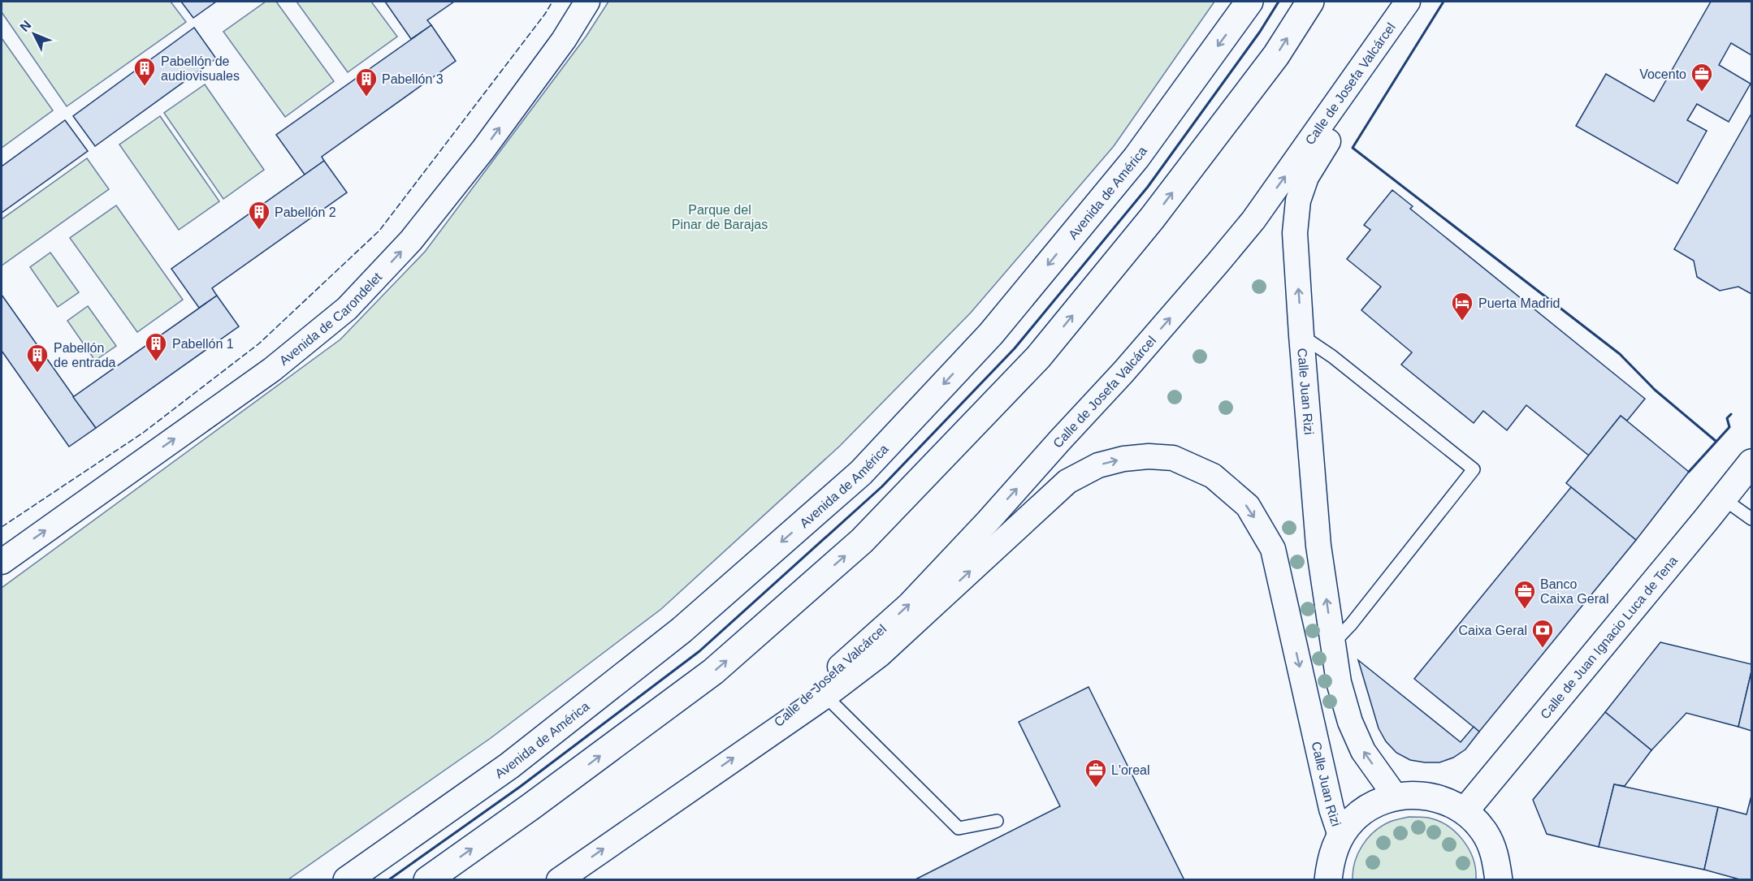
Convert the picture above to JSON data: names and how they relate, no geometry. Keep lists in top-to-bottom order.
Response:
{
  "streets": {
    "main road": ["Avenida de América", "Calle de Juan Ignacio Luca de Tena"],
    "street": ["Calle de Josefa Valcárcel", "Avenida de Carondelet", "Calle Juan Rizi"]
  },
  "crossings": [
    ["Calle de Josefa Valcárcel", "Calle Juan Rizi"]
  ],
  "one_way": ["Calle de Josefa Valcárcel", "Avenida de Carondelet"],
  "parks": ["Parque del Pinar de Barajas"],
  "places": {
    "building": [
      "Pabellón de audiovisuales",
      "Pabellón 3",
      "Pabellón 2",
      "Pabellón 1",
      "Pabellón de entrada"
    ],
    "office": ["Vocento", "Banco Caixa Geral", "L'oreal"],
    "hotel": ["Puerta Madrid"],
    "bank": ["Caixa Geral"]
  },
  "north": "top left"
}
